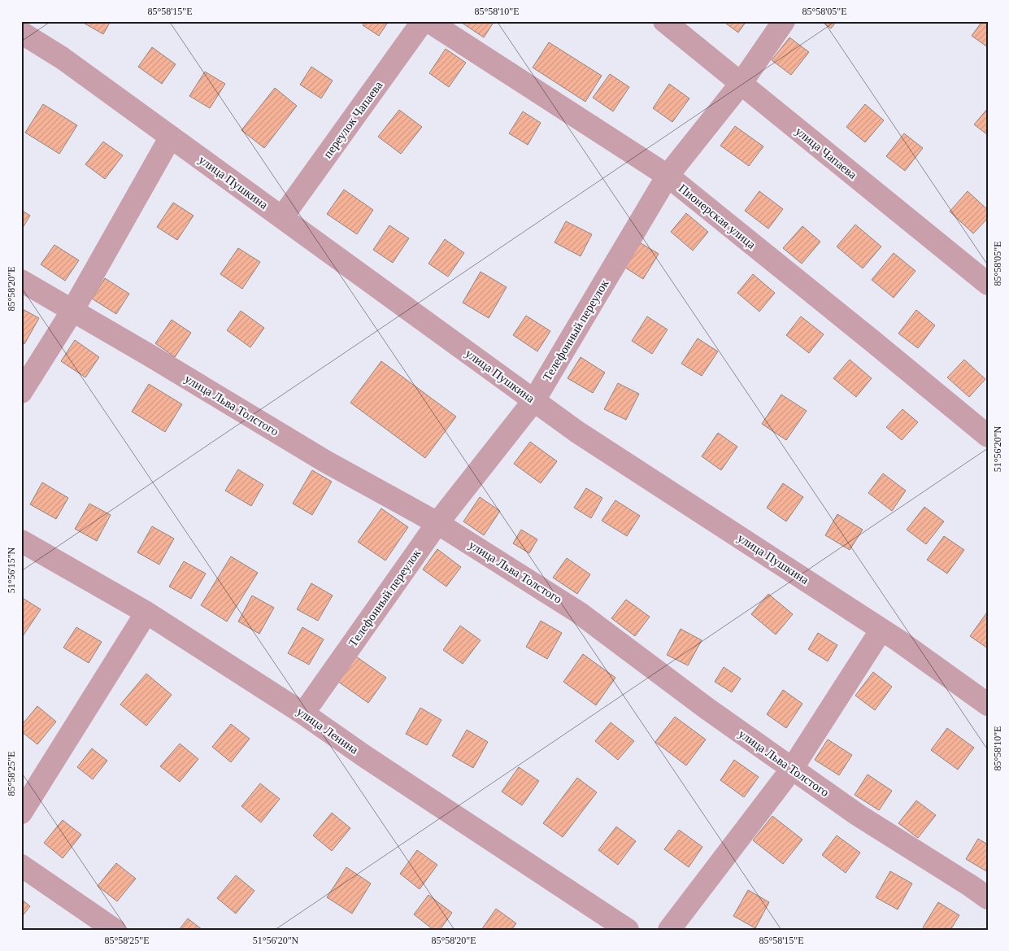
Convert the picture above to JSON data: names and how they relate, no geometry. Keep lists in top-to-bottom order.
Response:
{
  "streets": {
    "street": [
      "переулок Чапаева",
      "улица Чапаева",
      "улица Пушкина",
      "Пионерская улица",
      "Телефонный переулок",
      "улица Льва Толстого",
      "улица Ленина"
    ]
  },
  "crossings": [
    ["переулок Чапаева", "улица Пушкина"],
    ["улица Чапаева", "Телефонный переулок"],
    ["улица Пушкина", "Телефонный переулок"],
    ["Пионерская улица", "Телефонный переулок"],
    ["Телефонный переулок", "улица Льва Толстого"],
    ["Телефонный переулок", "улица Ленина"]
  ],
  "coordinates": [
    "85°58'15\"E",
    "85°58'10\"E",
    "85°58'05\"E",
    "85°58'20\"E",
    "51°56'20\"N",
    "51°56'15\"N",
    "85°58'25\"E"
  ]
}
